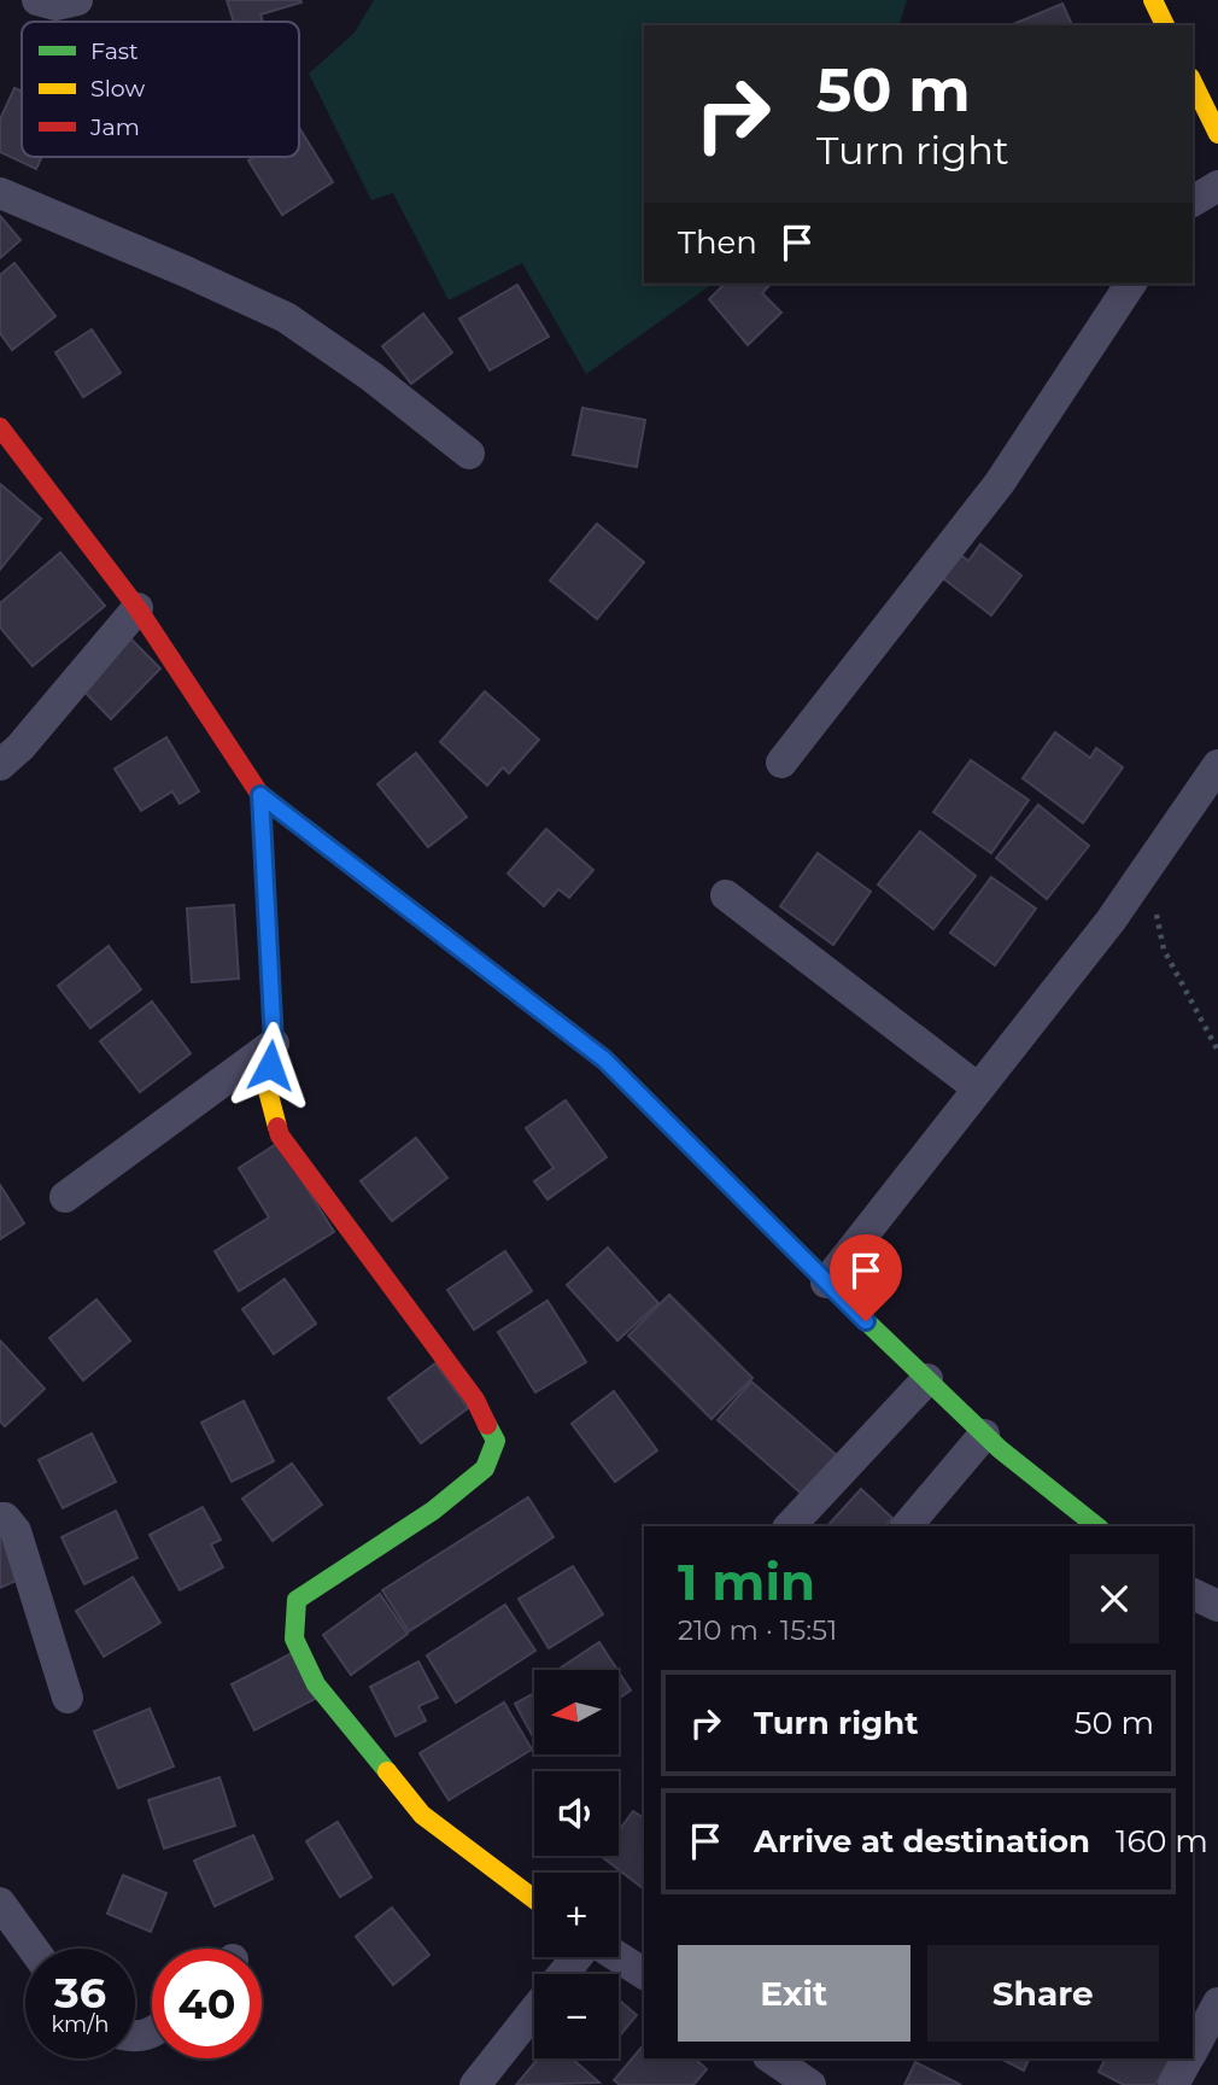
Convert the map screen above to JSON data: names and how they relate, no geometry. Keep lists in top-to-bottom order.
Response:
{
  "legend": ["Fast", "Slow", "Jam"],
  "north": "left",
  "page": {
    "turn": ["50 m", "Turn right"],
    "then": "Then",
    "heading": ["1 min", "210 m · 15:51"],
    "map_buttons": ["+", "−"],
    "list": [
      {
        "name": "Turn right",
        "value": "50 m"
      },
      {
        "name": "Arrive at destination",
        "value": "160 m"
      }
    ],
    "buttons": ["Exit", "Share"],
    "speed": "36 km/h",
    "limit": "40"
  }
}
